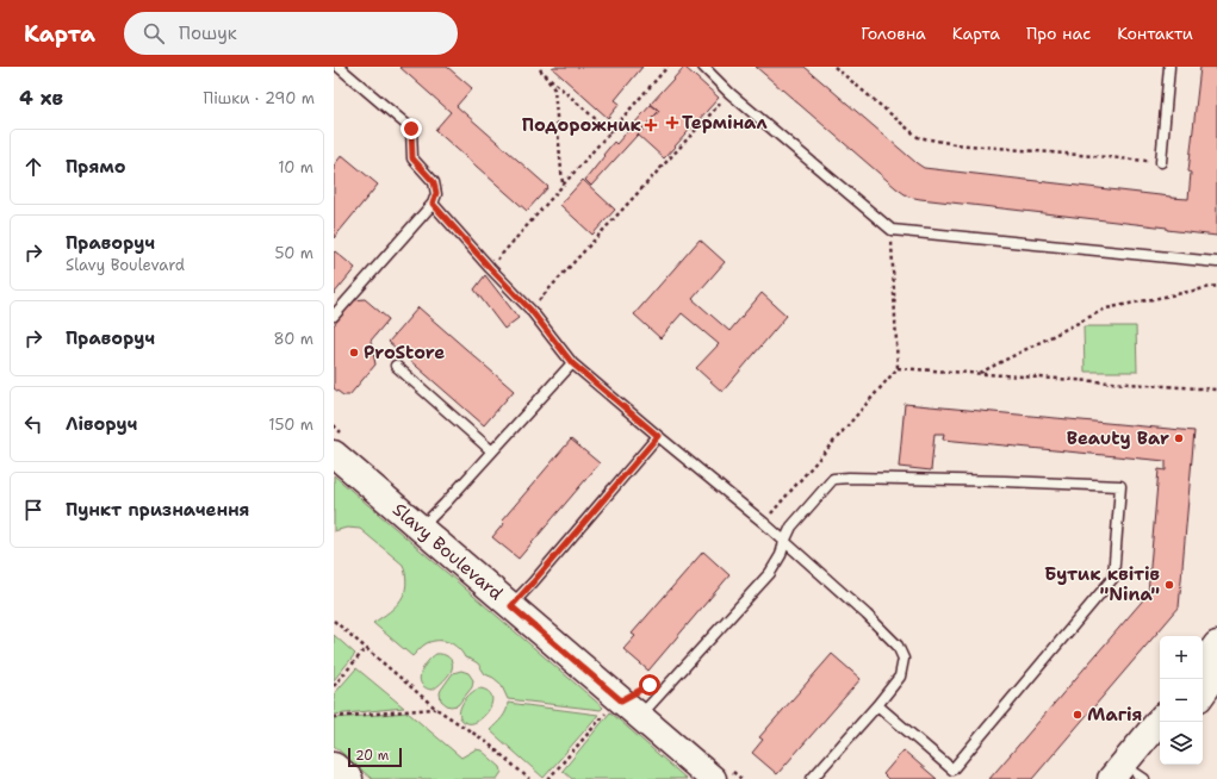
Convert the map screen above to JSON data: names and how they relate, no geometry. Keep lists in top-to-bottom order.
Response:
{
  "streets": {
    "main road": ["Slavy Boulevard"]
  },
  "places": {
    "health": ["Термінал", "Подорожник"],
    "other": [
      "ProStore",
      "Beauty Bar",
      "Бутик квітів \"Nina\"",
      "Магія"
    ]
  },
  "scale_bar": "20 m",
  "page": {
    "header": "Карта",
    "search": "Пошук",
    "nav": [
      "Головна",
      "Карта",
      "Про нас",
      "Контакти"
    ],
    "heading": ["4 хв", "Пішки · 290 m"],
    "list": [
      ["Прямо", "10 m"],
      ["Праворуч", "Slavy Boulevard", "50 m"],
      ["Праворуч", "80 m"],
      ["Ліворуч", "150 m"],
      "Пункт призначення"
    ],
    "map_buttons": ["+", "−"],
    "scale": "20 m"
  }
}
